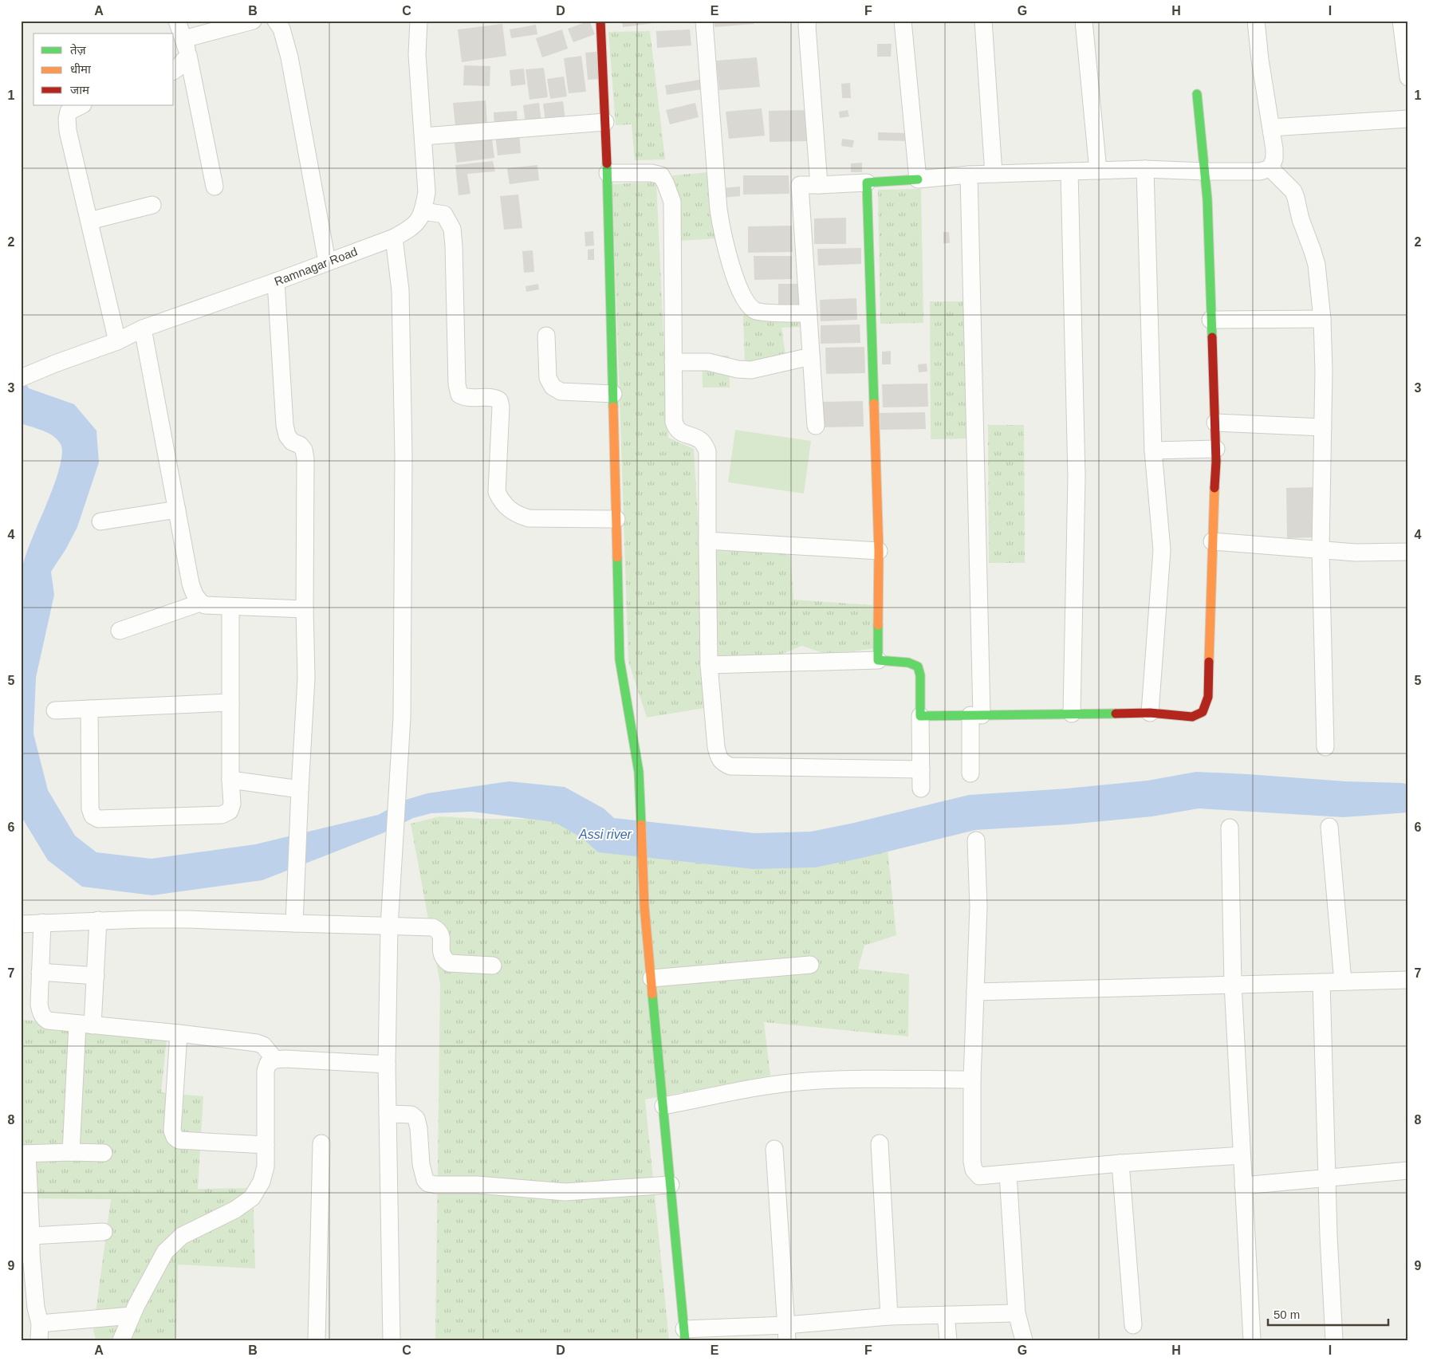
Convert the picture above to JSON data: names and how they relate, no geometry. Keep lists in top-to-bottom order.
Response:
{
  "streets": {
    "street": ["Ramnagar Road"]
  },
  "water": ["Assi river"],
  "legend": ["तेज़", "धीमा", "जाम"],
  "scale_bar": "50 m",
  "grid": {
    "columns": [
      "A",
      "B",
      "C",
      "D",
      "E",
      "F",
      "G",
      "H",
      "I"
    ],
    "rows": [
      "1",
      "2",
      "3",
      "4",
      "5",
      "6",
      "7",
      "8",
      "9"
    ]
  }
}
